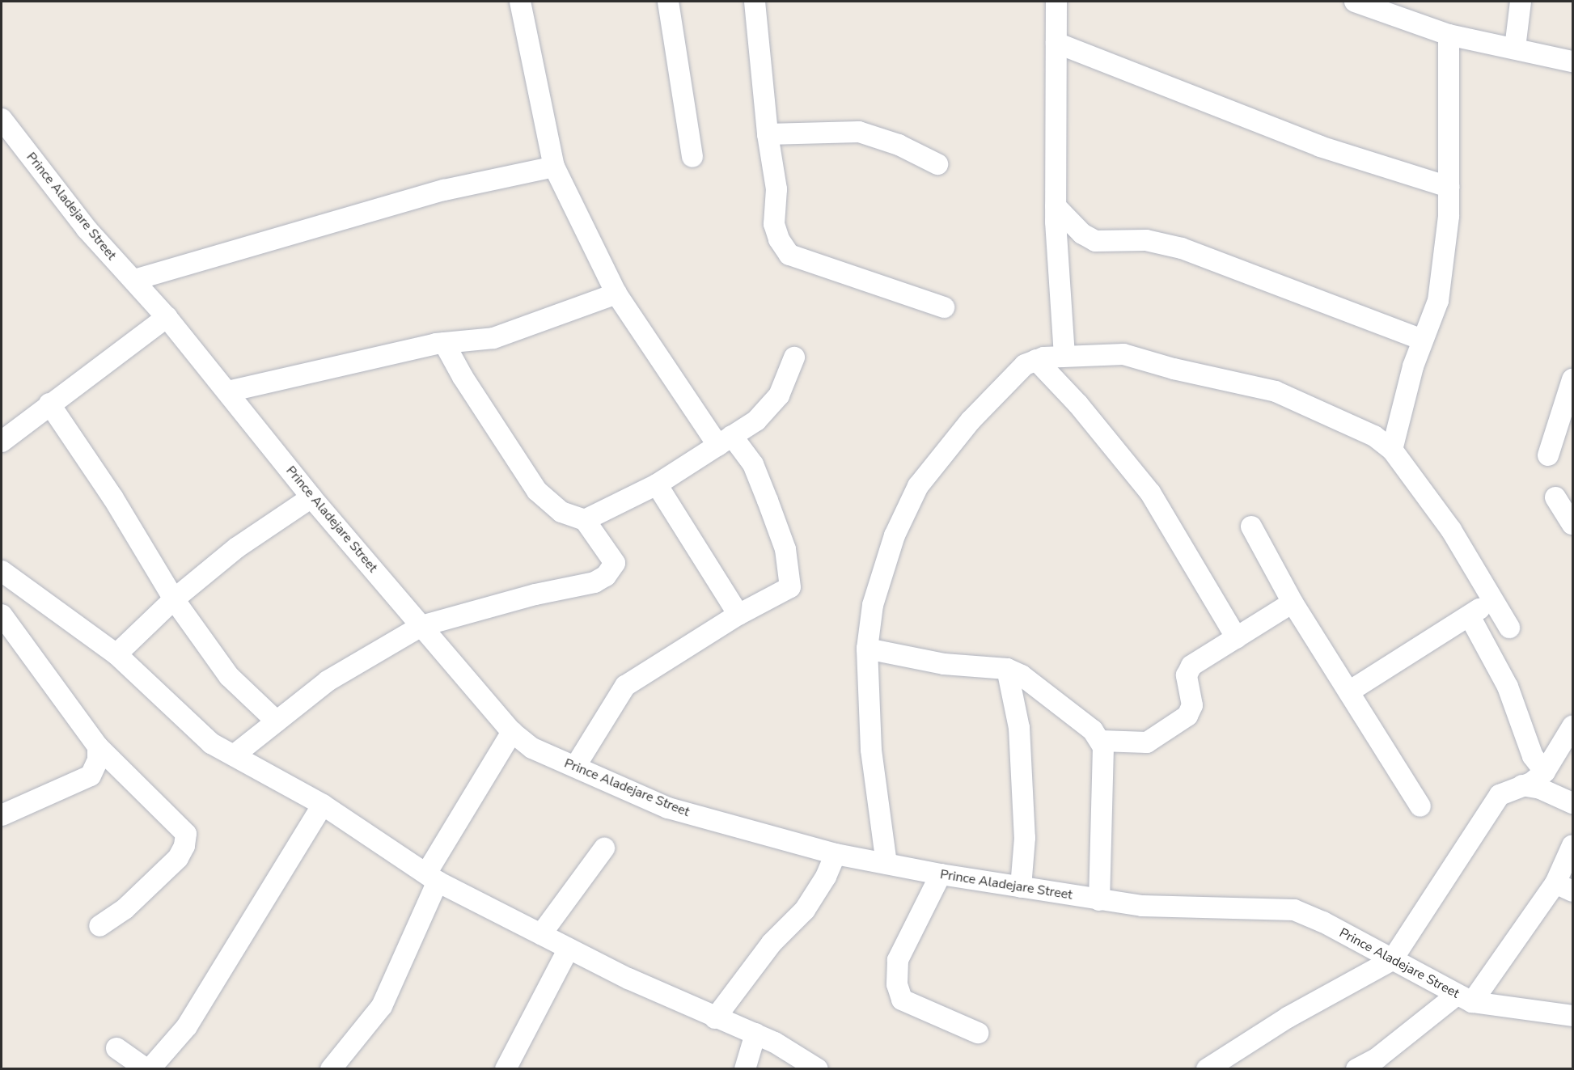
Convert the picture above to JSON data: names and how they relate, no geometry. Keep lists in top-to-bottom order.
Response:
{
  "streets": {
    "street": ["Prince Aladejare Street"]
  }
}
